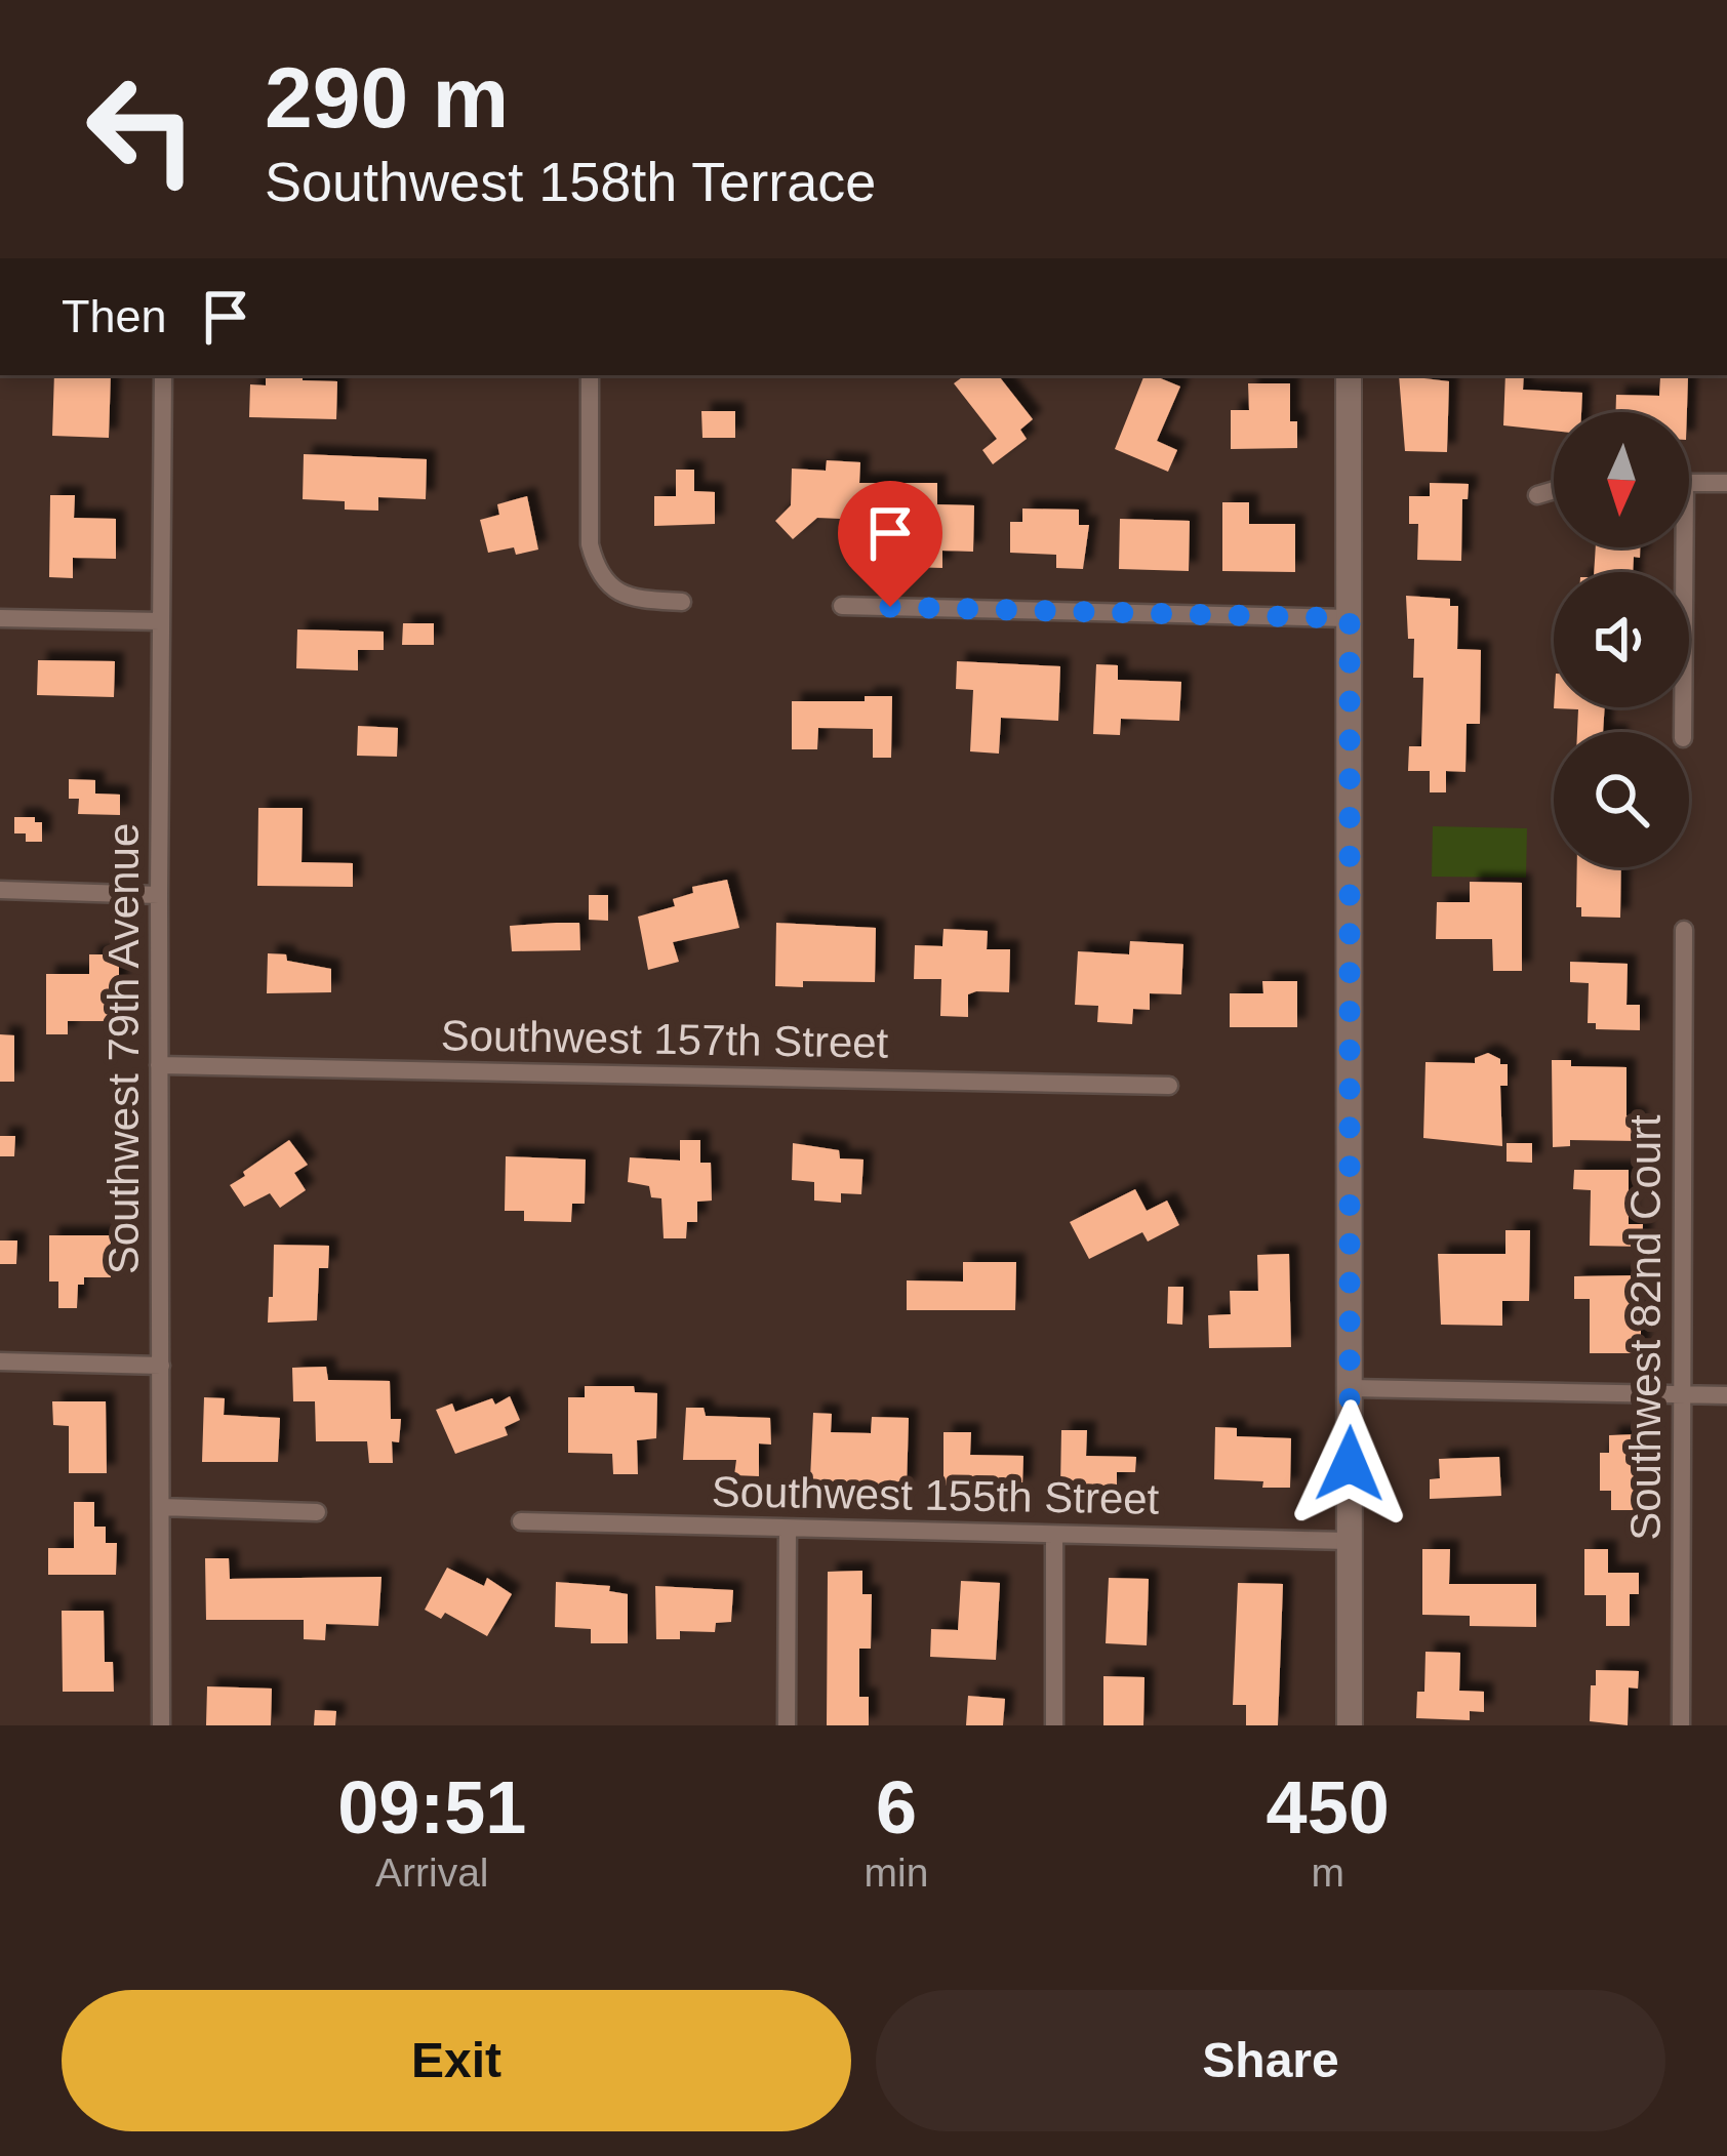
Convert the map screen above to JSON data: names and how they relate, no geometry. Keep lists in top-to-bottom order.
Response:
{
  "streets": {
    "street": [
      "Southwest 157th Street",
      "Southwest 79th Avenue",
      "Southwest 82nd Court",
      "Southwest 155th Street"
    ]
  },
  "crossings": [
    ["Southwest 157th Street", "Southwest 79th Avenue"]
  ],
  "north": "bottom",
  "page": {
    "turn": ["290 m", "Southwest 158th Terrace"],
    "then": "Then",
    "eta": [
      "09:51",
      "Arrival",
      "6",
      "min",
      "450",
      "m"
    ],
    "buttons": ["Exit", "Share"]
  }
}
